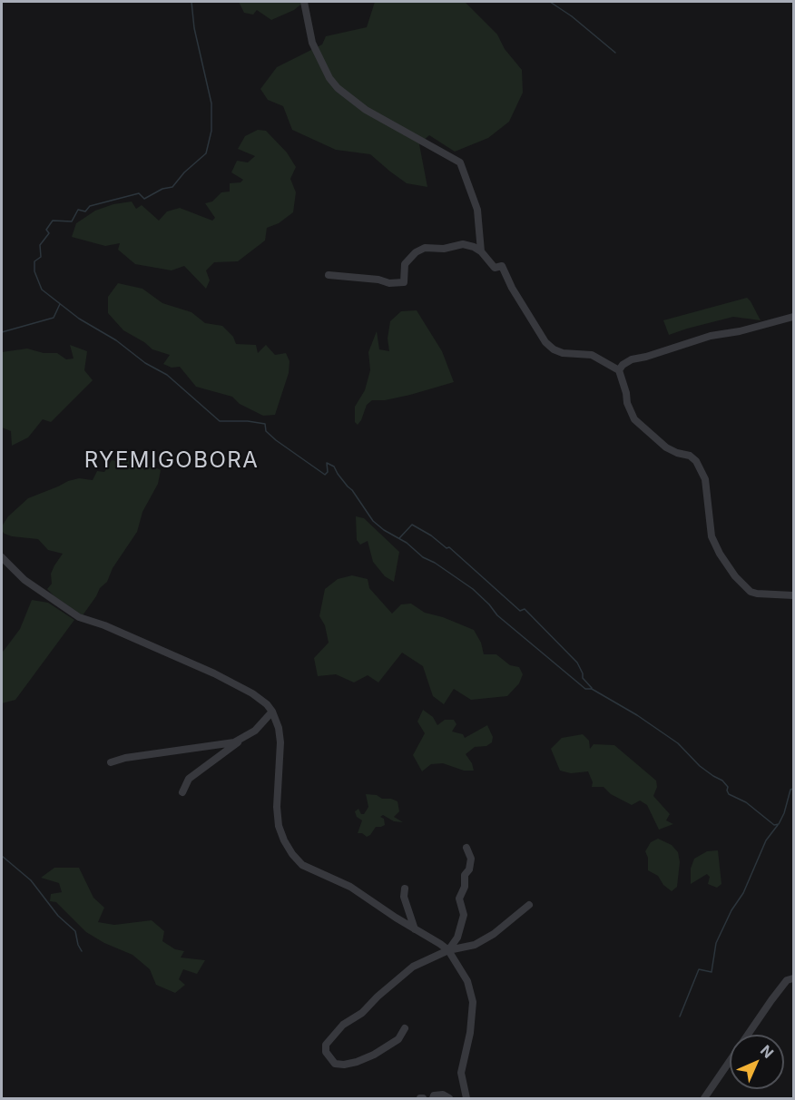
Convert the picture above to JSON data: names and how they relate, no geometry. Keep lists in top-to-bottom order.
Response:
{
  "districts": ["RYEMIGOBORA"],
  "north": "top right"
}
